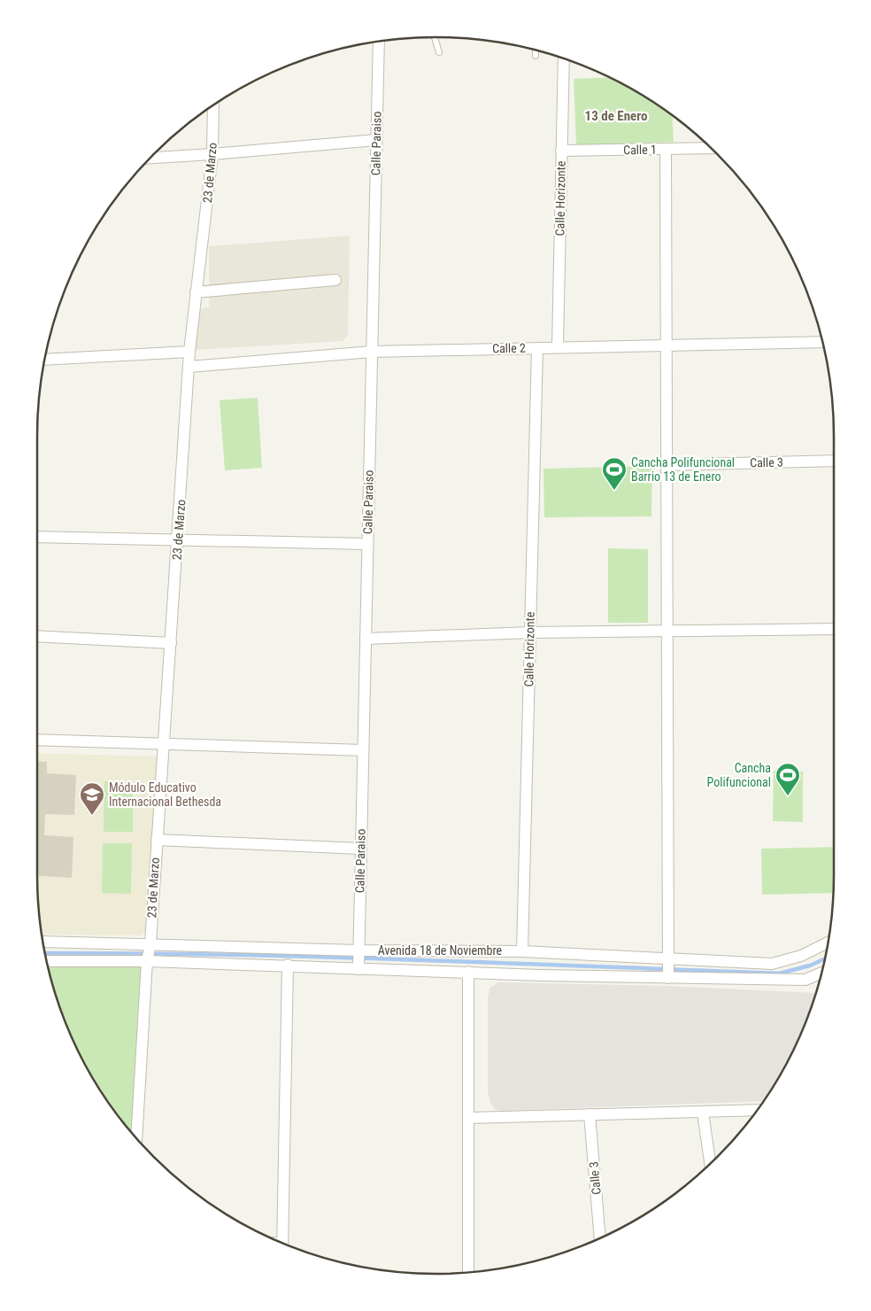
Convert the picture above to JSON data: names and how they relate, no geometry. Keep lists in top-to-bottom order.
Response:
{
  "streets": {
    "street": [
      "Calle Paraiso",
      "Calle 1",
      "23 de Marzo",
      "Calle Horizonte",
      "Calle 2",
      "Calle 3",
      "Avenida 18 de Noviembre"
    ]
  },
  "crossings": [
    ["Calle Paraiso", "Calle 2"],
    ["Calle Paraiso", "Avenida 18 de Noviembre"],
    ["Calle 1", "Calle Horizonte"],
    ["23 de Marzo", "Calle 2"],
    ["23 de Marzo", "Avenida 18 de Noviembre"],
    ["Calle Horizonte", "Calle 2"],
    ["Calle Horizonte", "Avenida 18 de Noviembre"]
  ],
  "districts": ["13 de Enero"],
  "places": {
    "sports": ["Cancha Polifuncional Barrio 13 de Enero", "Cancha Polifuncional"],
    "school or university": ["Módulo Educativo Internacional Bethesda"]
  }
}
